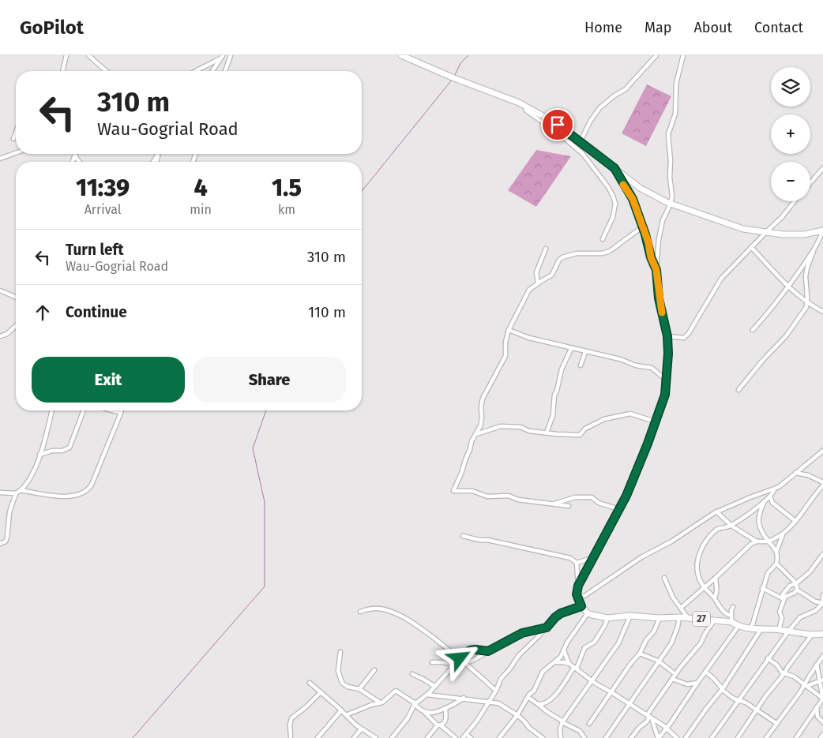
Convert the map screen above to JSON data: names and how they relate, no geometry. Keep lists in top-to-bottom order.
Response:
{
  "streets": {
    "main road": ["27"]
  },
  "page": {
    "header": "GoPilot",
    "nav": [
      "Home",
      "Map",
      "About",
      "Contact"
    ],
    "map_buttons": ["+", "−"],
    "turn": ["310 m", "Wau-Gogrial Road"],
    "eta": [
      "11:39",
      "Arrival",
      "4",
      "min",
      "1.5",
      "km"
    ],
    "list": [
      {
        "name": "Turn left",
        "note": "Wau-Gogrial Road",
        "value": "310 m"
      },
      {
        "name": "Continue",
        "value": "110 m"
      }
    ],
    "buttons": ["Exit", "Share"]
  }
}
